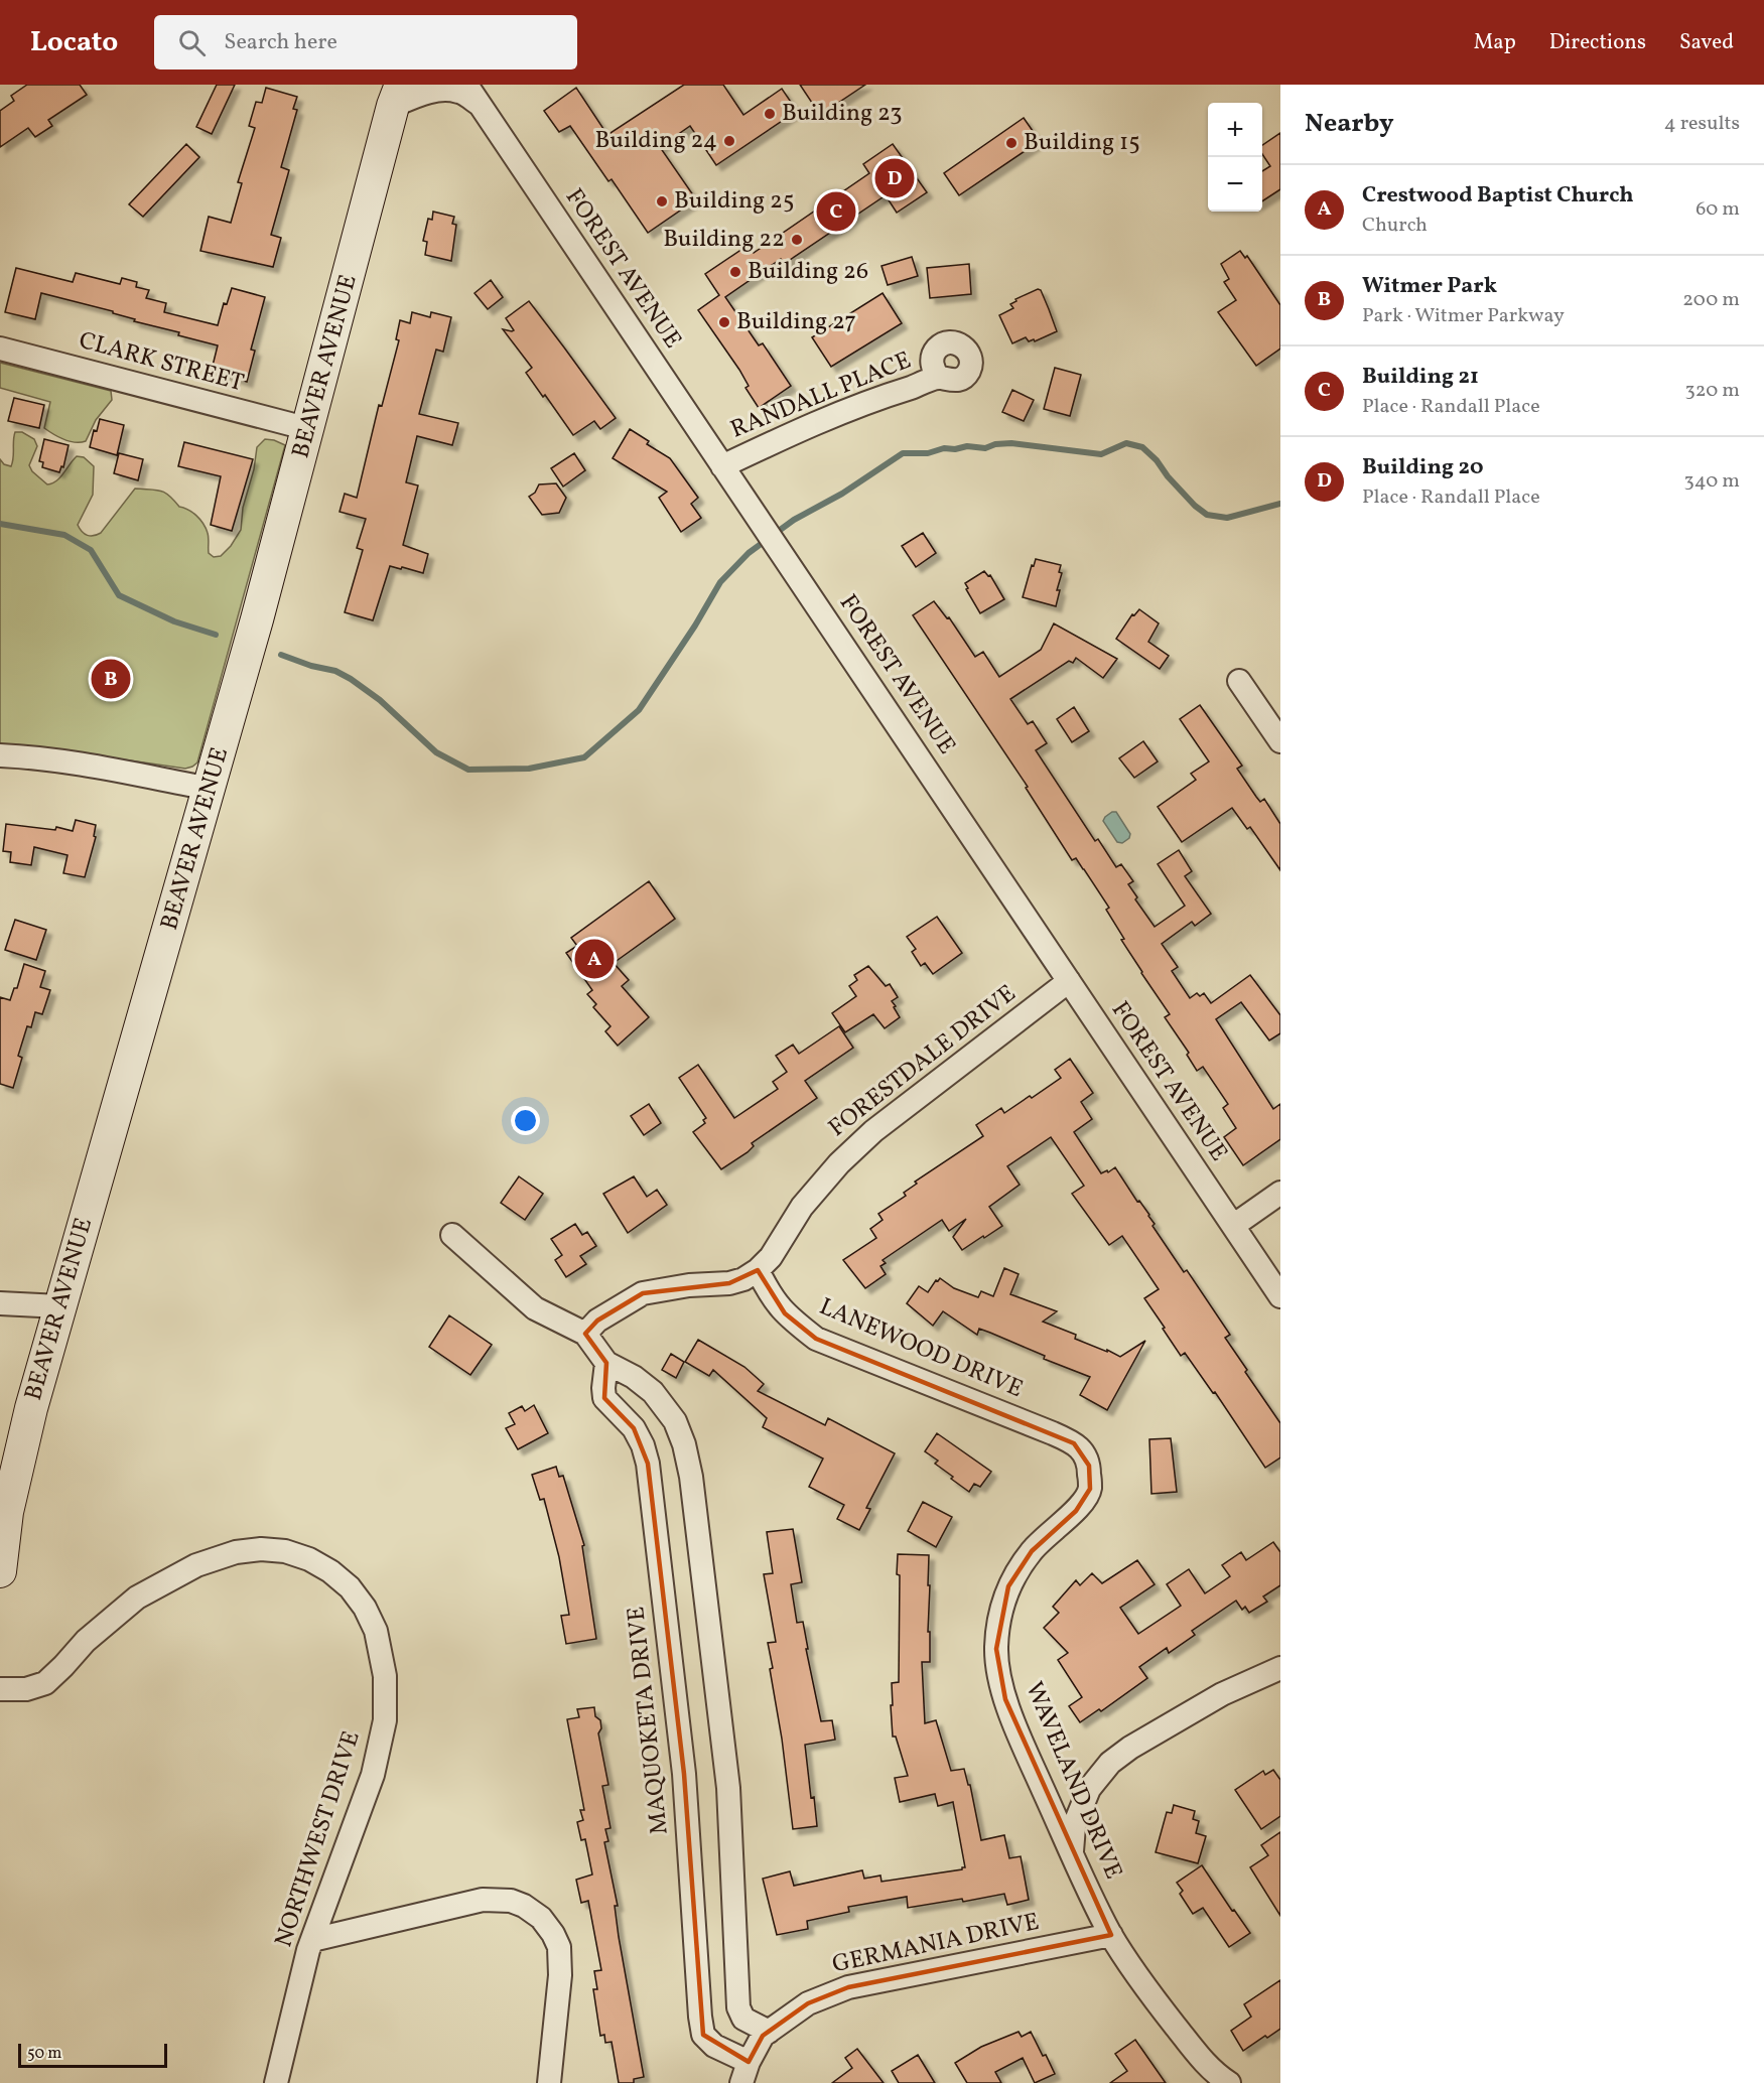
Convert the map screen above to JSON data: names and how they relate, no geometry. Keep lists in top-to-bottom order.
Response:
{
  "streets": {
    "main road": ["BEAVER AVENUE"],
    "street": [
      "FOREST AVENUE",
      "CLARK STREET",
      "RANDALL PLACE",
      "FORESTDALE DRIVE",
      "LANEWOOD DRIVE",
      "MAQUOKETA DRIVE",
      "WAVELAND DRIVE",
      "NORTHWEST DRIVE",
      "GERMANIA DRIVE"
    ]
  },
  "crossings": [
    ["FOREST AVENUE", "RANDALL PLACE"],
    ["FOREST AVENUE", "FORESTDALE DRIVE"],
    ["CLARK STREET", "BEAVER AVENUE"],
    ["FORESTDALE DRIVE", "LANEWOOD DRIVE"],
    ["LANEWOOD DRIVE", "WAVELAND DRIVE"],
    ["MAQUOKETA DRIVE", "GERMANIA DRIVE"],
    ["WAVELAND DRIVE", "GERMANIA DRIVE"]
  ],
  "places": [
    "Building 23",
    "Building 24",
    "Building 15",
    "Building 25",
    "Building 22",
    "Building 26",
    "Building 27"
  ],
  "scale_bar": "50 m",
  "page": {
    "header": "Locato",
    "search": "Search here",
    "nav": ["Map", "Directions", "Saved"],
    "heading": ["Nearby", "4 results"],
    "map_buttons": ["+", "−"],
    "pins": [
      "D",
      "C",
      "B",
      "A"
    ],
    "list": [
      {
        "mark": "A",
        "name": "Crestwood Baptist Church",
        "note": "Church",
        "value": "60 m"
      },
      {
        "mark": "B",
        "name": "Witmer Park",
        "note": "Park · Witmer Parkway",
        "value": "200 m"
      },
      {
        "mark": "C",
        "name": "Building 21",
        "note": "Place · Randall Place",
        "value": "320 m"
      },
      {
        "mark": "D",
        "name": "Building 20",
        "note": "Place · Randall Place",
        "value": "340 m"
      }
    ],
    "scale": "50 m"
  }
}
